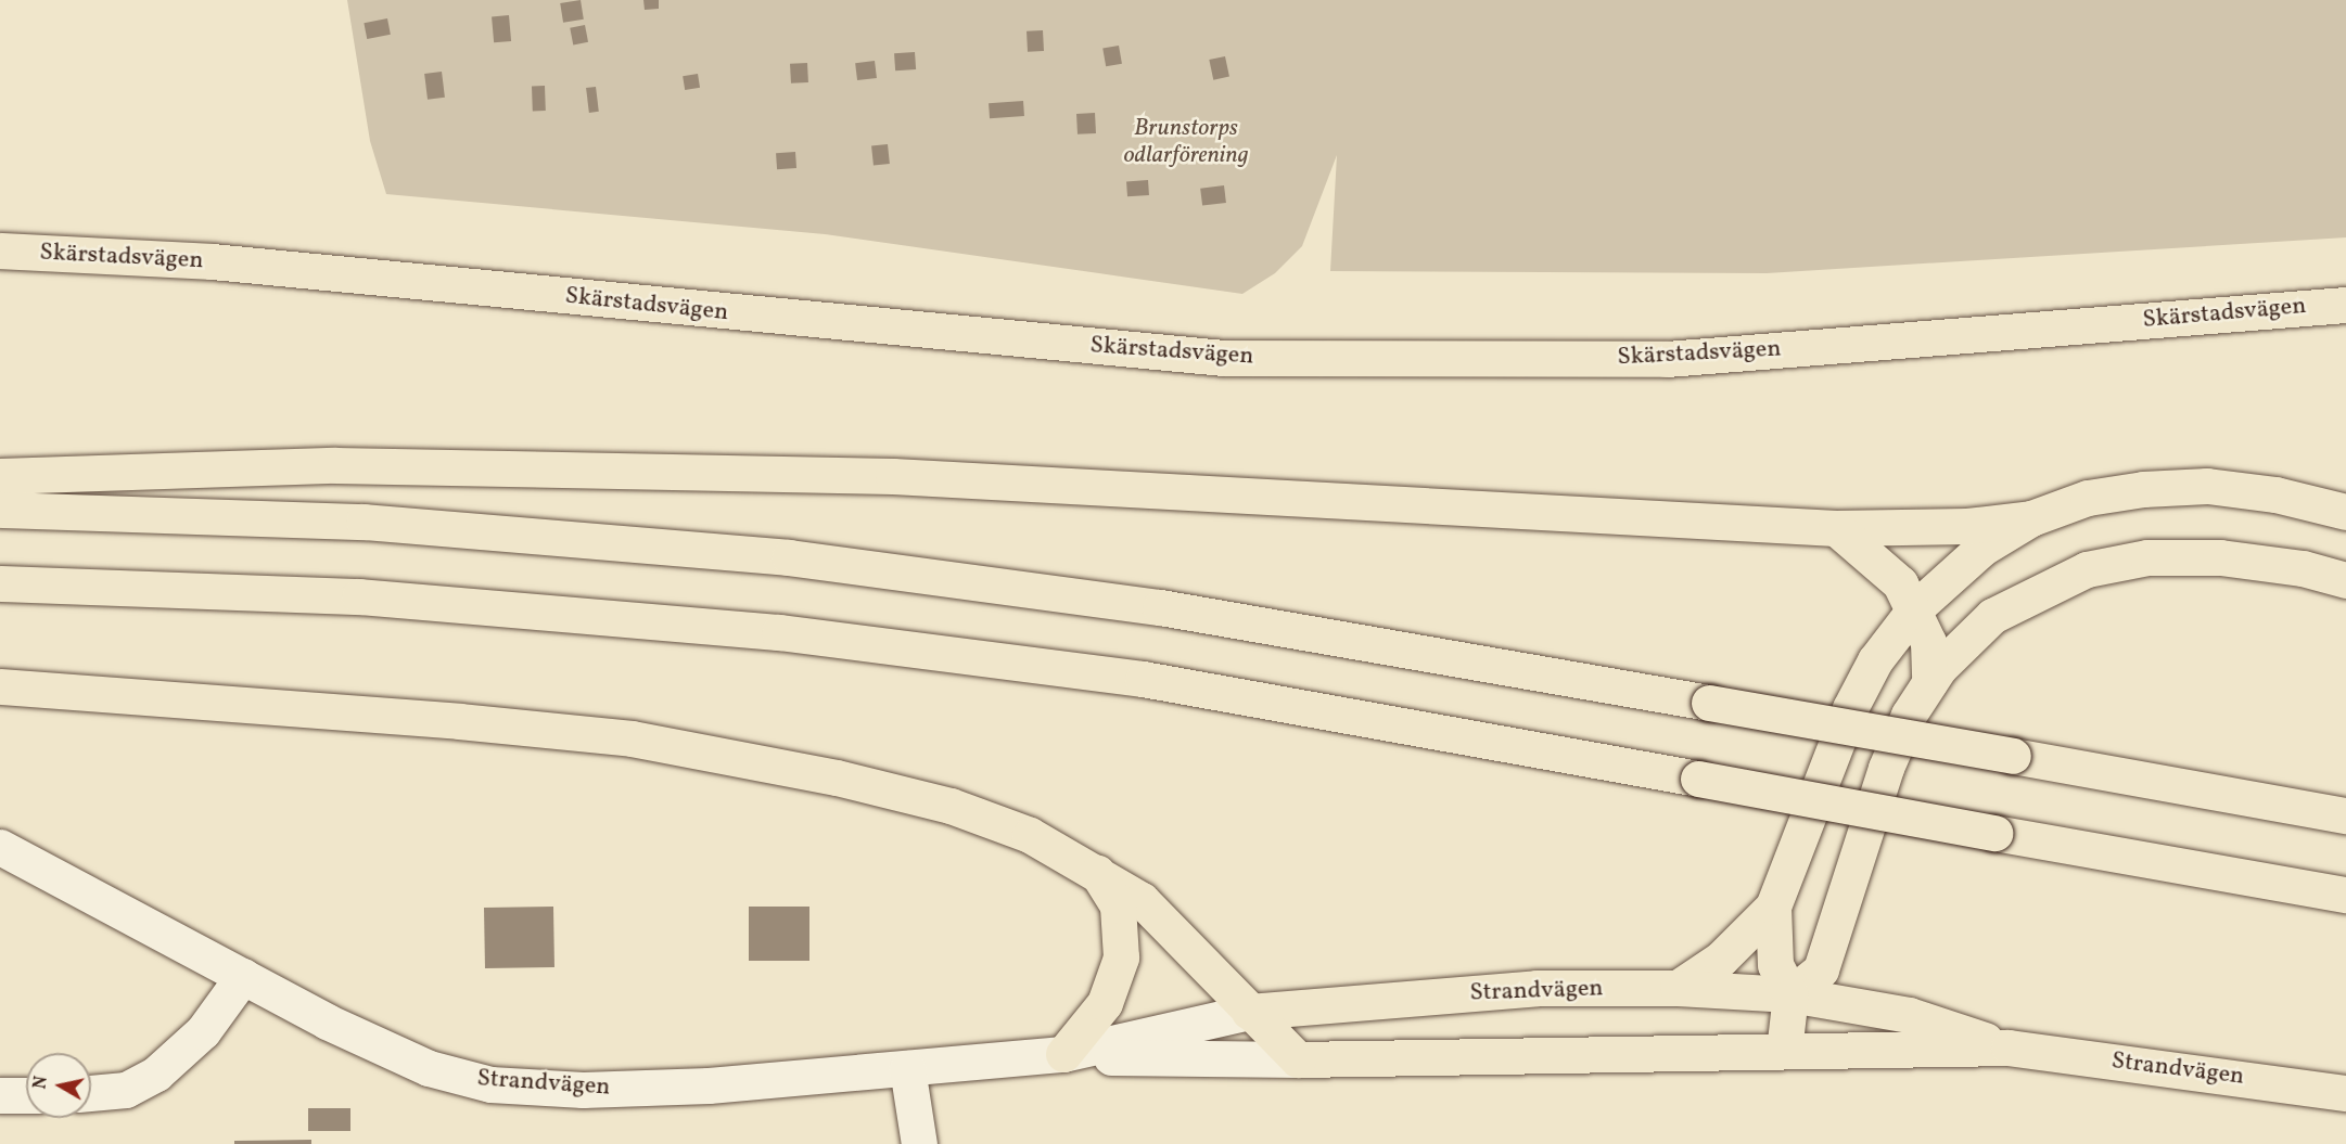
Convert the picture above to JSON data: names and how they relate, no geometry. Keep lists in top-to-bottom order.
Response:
{
  "streets": {
    "main road": ["Skärstadsvägen", "Strandvägen"]
  },
  "parks": ["Brunstorps odlarförening"],
  "north": "left"
}
